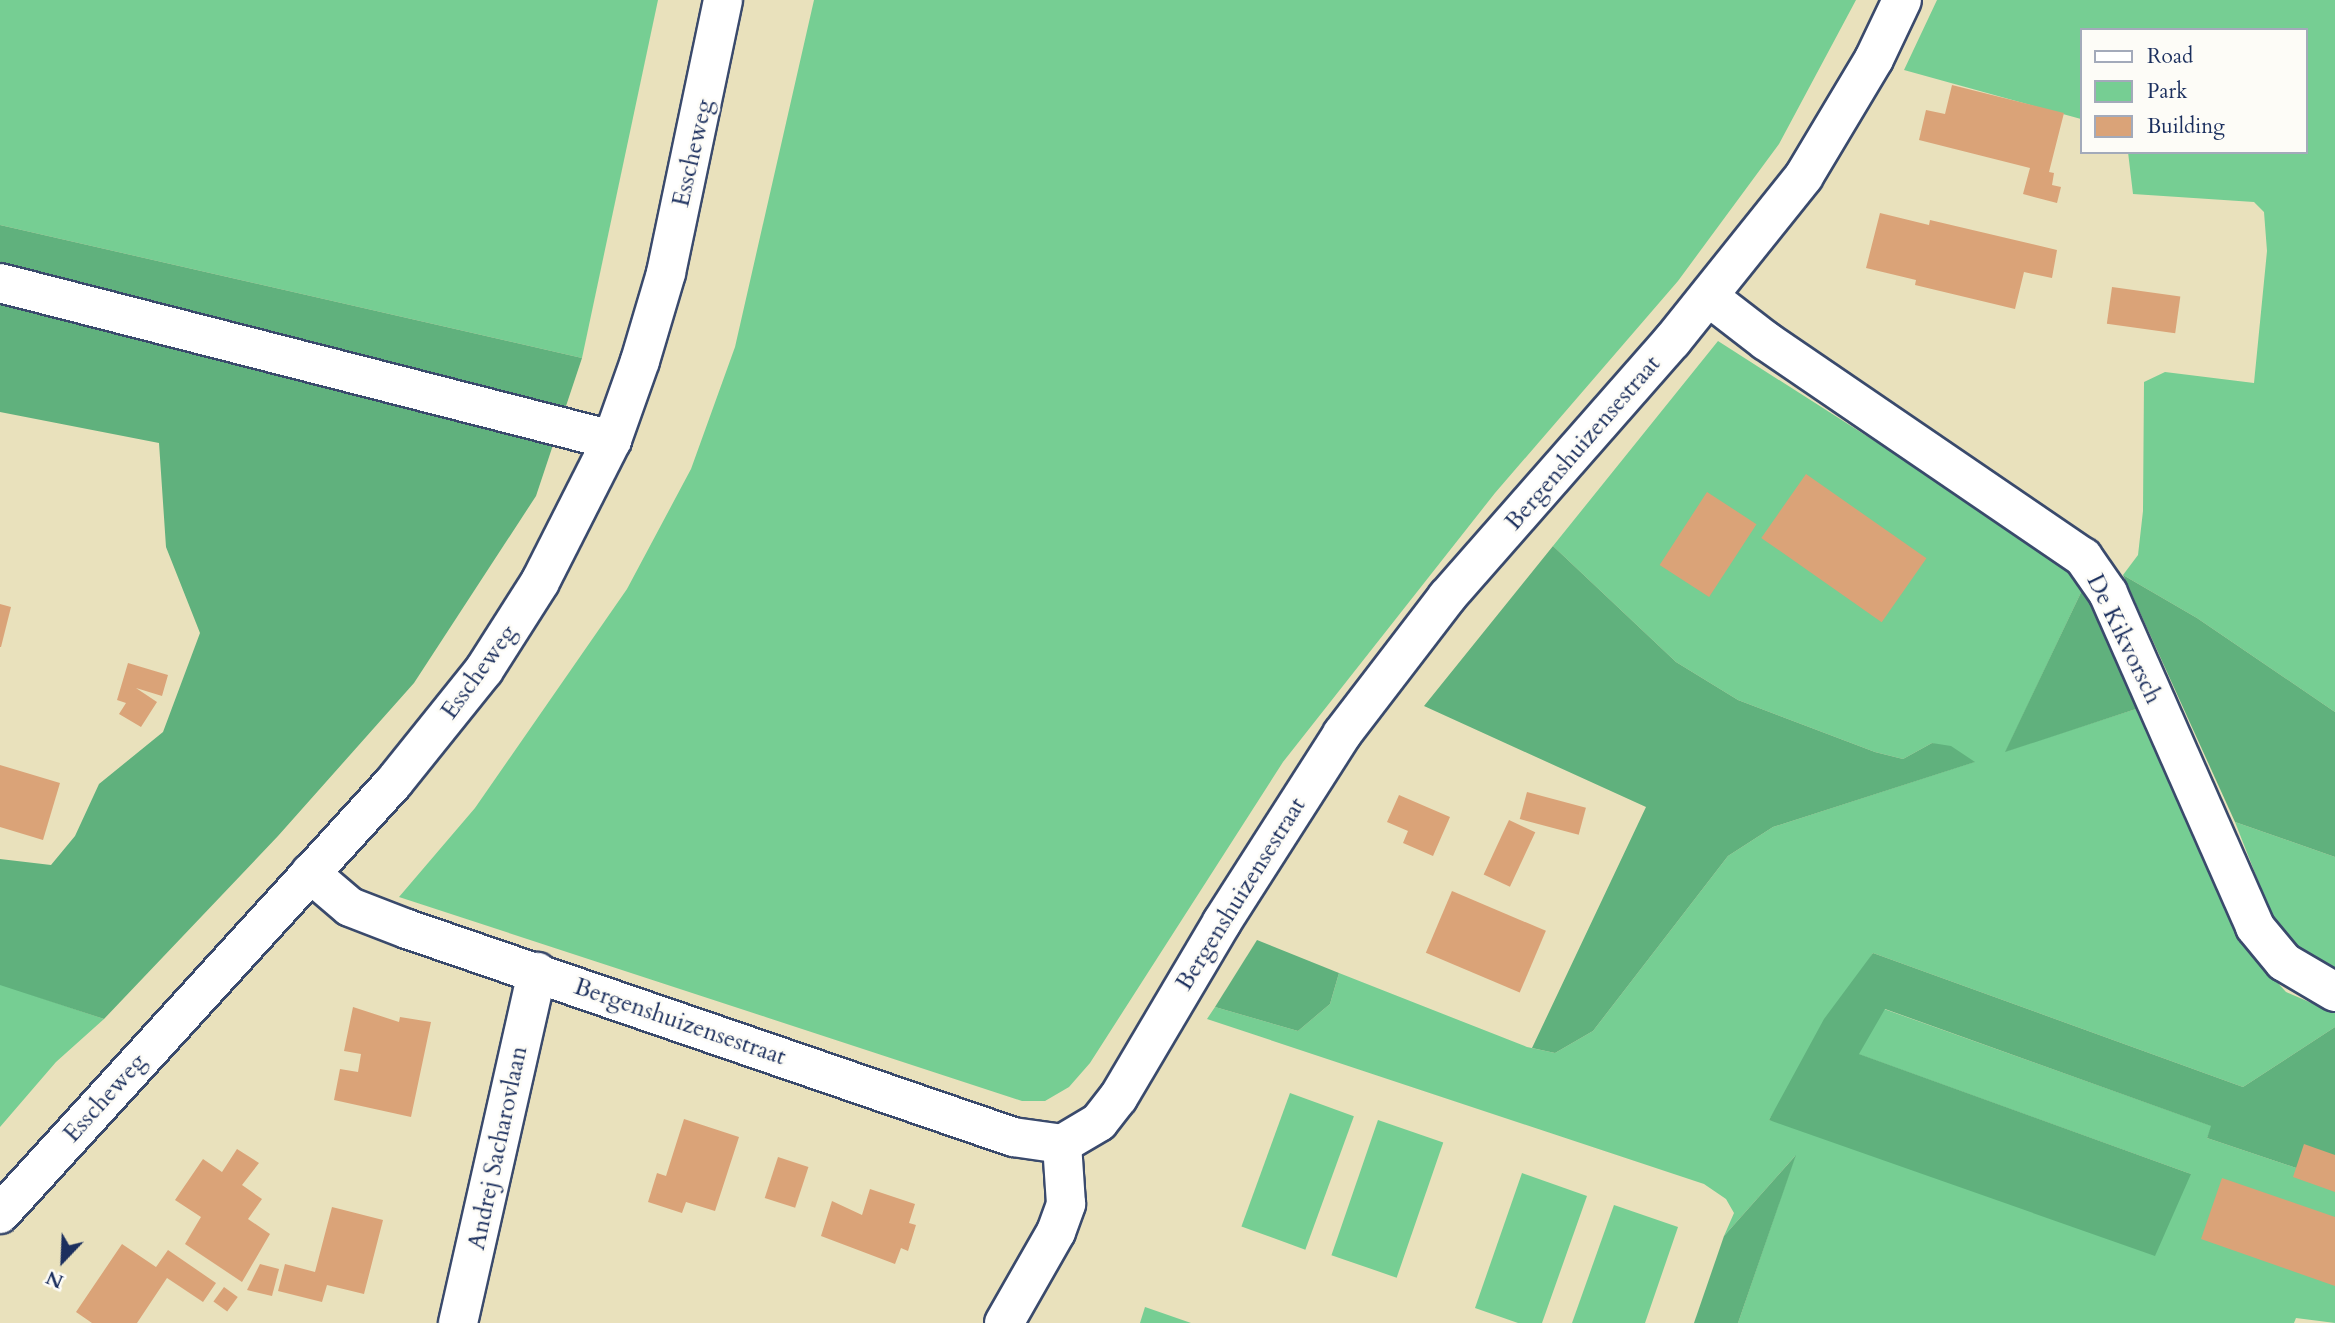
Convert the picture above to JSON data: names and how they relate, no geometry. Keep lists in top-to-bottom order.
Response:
{
  "streets": {
    "street": [
      "Esscheweg",
      "Bergenshuizensestraat",
      "De Kikvorsch",
      "Andrej Sacharovlaan"
    ]
  },
  "crossings": [
    ["Esscheweg", "Bergenshuizensestraat"],
    ["Bergenshuizensestraat", "De Kikvorsch"],
    ["Bergenshuizensestraat", "Andrej Sacharovlaan"]
  ],
  "legend": ["Road", "Park", "Building"],
  "north": "bottom left"
}
